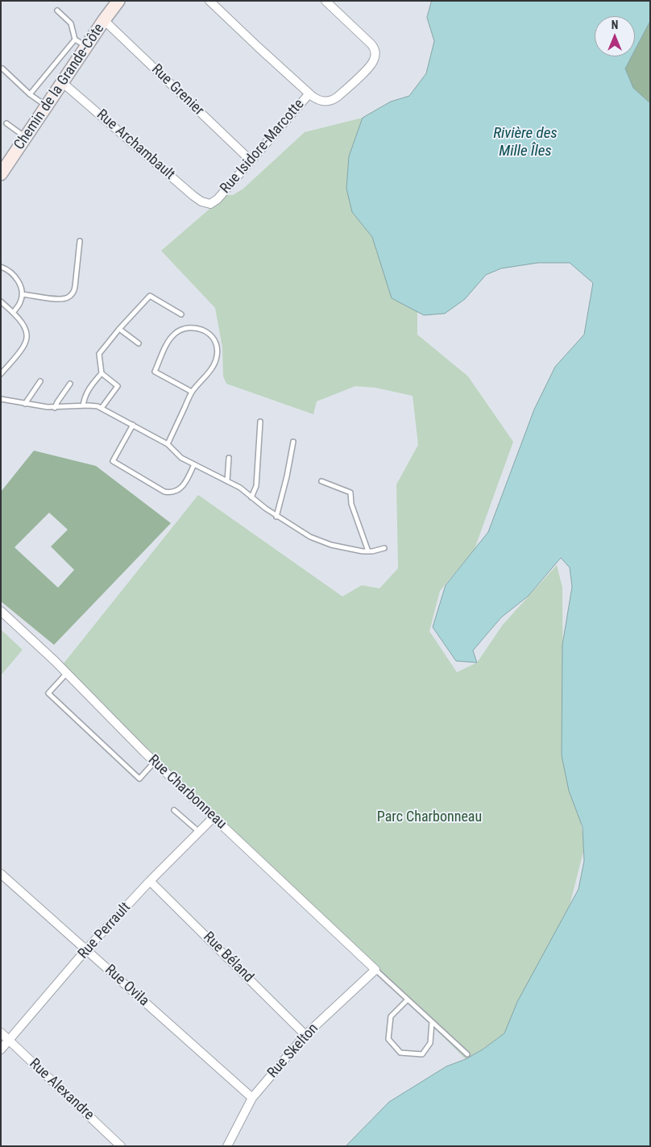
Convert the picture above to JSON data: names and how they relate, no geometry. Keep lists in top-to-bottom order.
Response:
{
  "streets": {
    "main road": ["Chemin de la Grande-Côte"],
    "street": [
      "Rue Grenier",
      "Rue Archambault",
      "Rue Isidore-Marcotte",
      "Rue Charbonneau",
      "Rue Perrault",
      "Rue Béland",
      "Rue Ovila",
      "Rue Skelton",
      "Rue Alexandre"
    ]
  },
  "crossings": [
    ["Chemin de la Grande-Côte", "Rue Grenier"],
    ["Chemin de la Grande-Côte", "Rue Archambault"],
    ["Rue Grenier", "Rue Isidore-Marcotte"],
    ["Rue Archambault", "Rue Isidore-Marcotte"],
    ["Rue Charbonneau", "Rue Perrault"],
    ["Rue Charbonneau", "Rue Skelton"],
    ["Rue Perrault", "Rue Béland"],
    ["Rue Perrault", "Rue Ovila"],
    ["Rue Perrault", "Rue Alexandre"],
    ["Rue Béland", "Rue Skelton"],
    ["Rue Ovila", "Rue Skelton"]
  ],
  "water": ["Rivière des Mille Îles"],
  "parks": ["Parc Charbonneau"],
  "north": "top"
}
